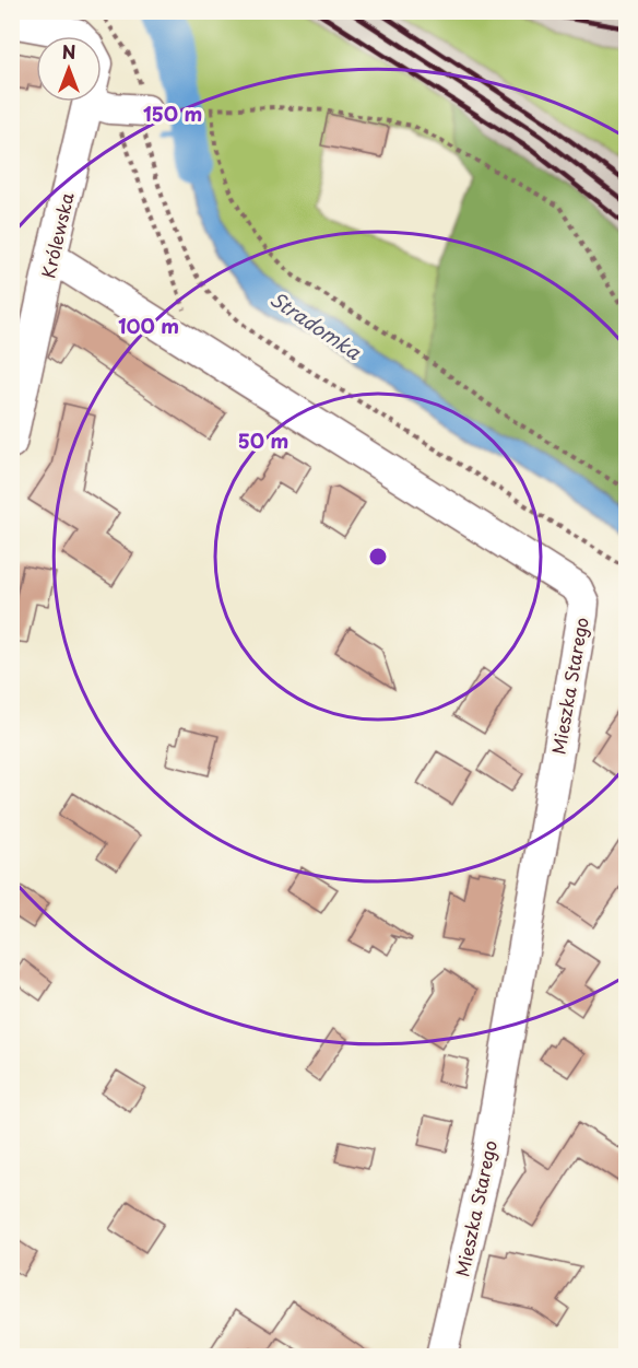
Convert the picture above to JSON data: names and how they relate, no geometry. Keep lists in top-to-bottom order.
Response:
{
  "streets": {
    "street": ["Królewska", "Mieszka Starego"]
  },
  "crossings": [
    ["Królewska", "Mieszka Starego"]
  ],
  "water": ["Stradomka"],
  "north": "top",
  "rings": ["150 m", "100 m", "50 m"]
}
